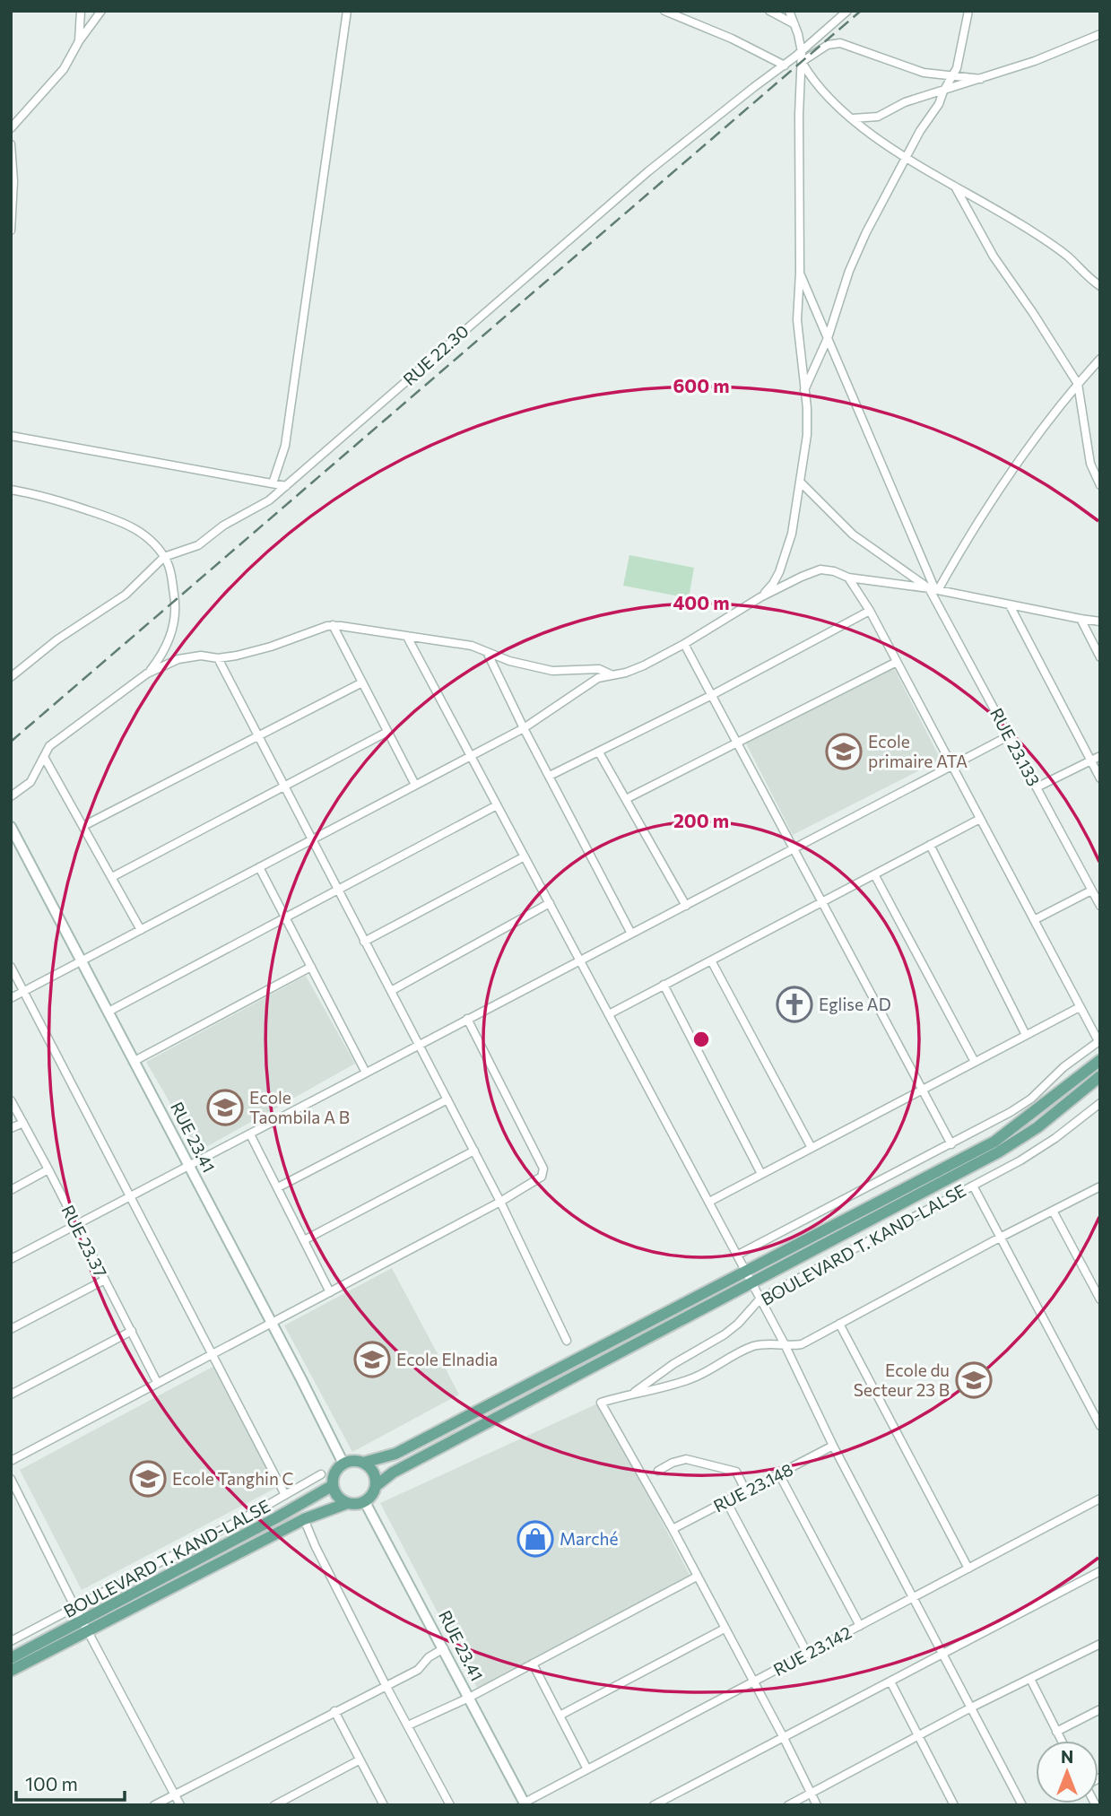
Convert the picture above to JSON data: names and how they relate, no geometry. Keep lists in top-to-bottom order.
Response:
{
  "streets": {
    "street": [
      "RUE 22.30",
      "RUE 23.133",
      "RUE 23.41",
      "RUE 23.37",
      "BOULEVARD T. KAND-LALSE",
      "RUE 23.148",
      "RUE 23.142"
    ]
  },
  "crossings": [
    ["RUE 23.41", "RUE 23.142"]
  ],
  "places": {
    "school or university": [
      "Ecole primaire ATA",
      "Ecole Taombila A B",
      "Ecole Elnadia",
      "Ecole du Secteur 23 B",
      "Ecole Tanghin C"
    ],
    "church": ["Eglise AD"],
    "shop": ["Marché"]
  },
  "scale_bar": "100 m",
  "north": "top",
  "rings": ["600 m", "400 m", "200 m"]
}
